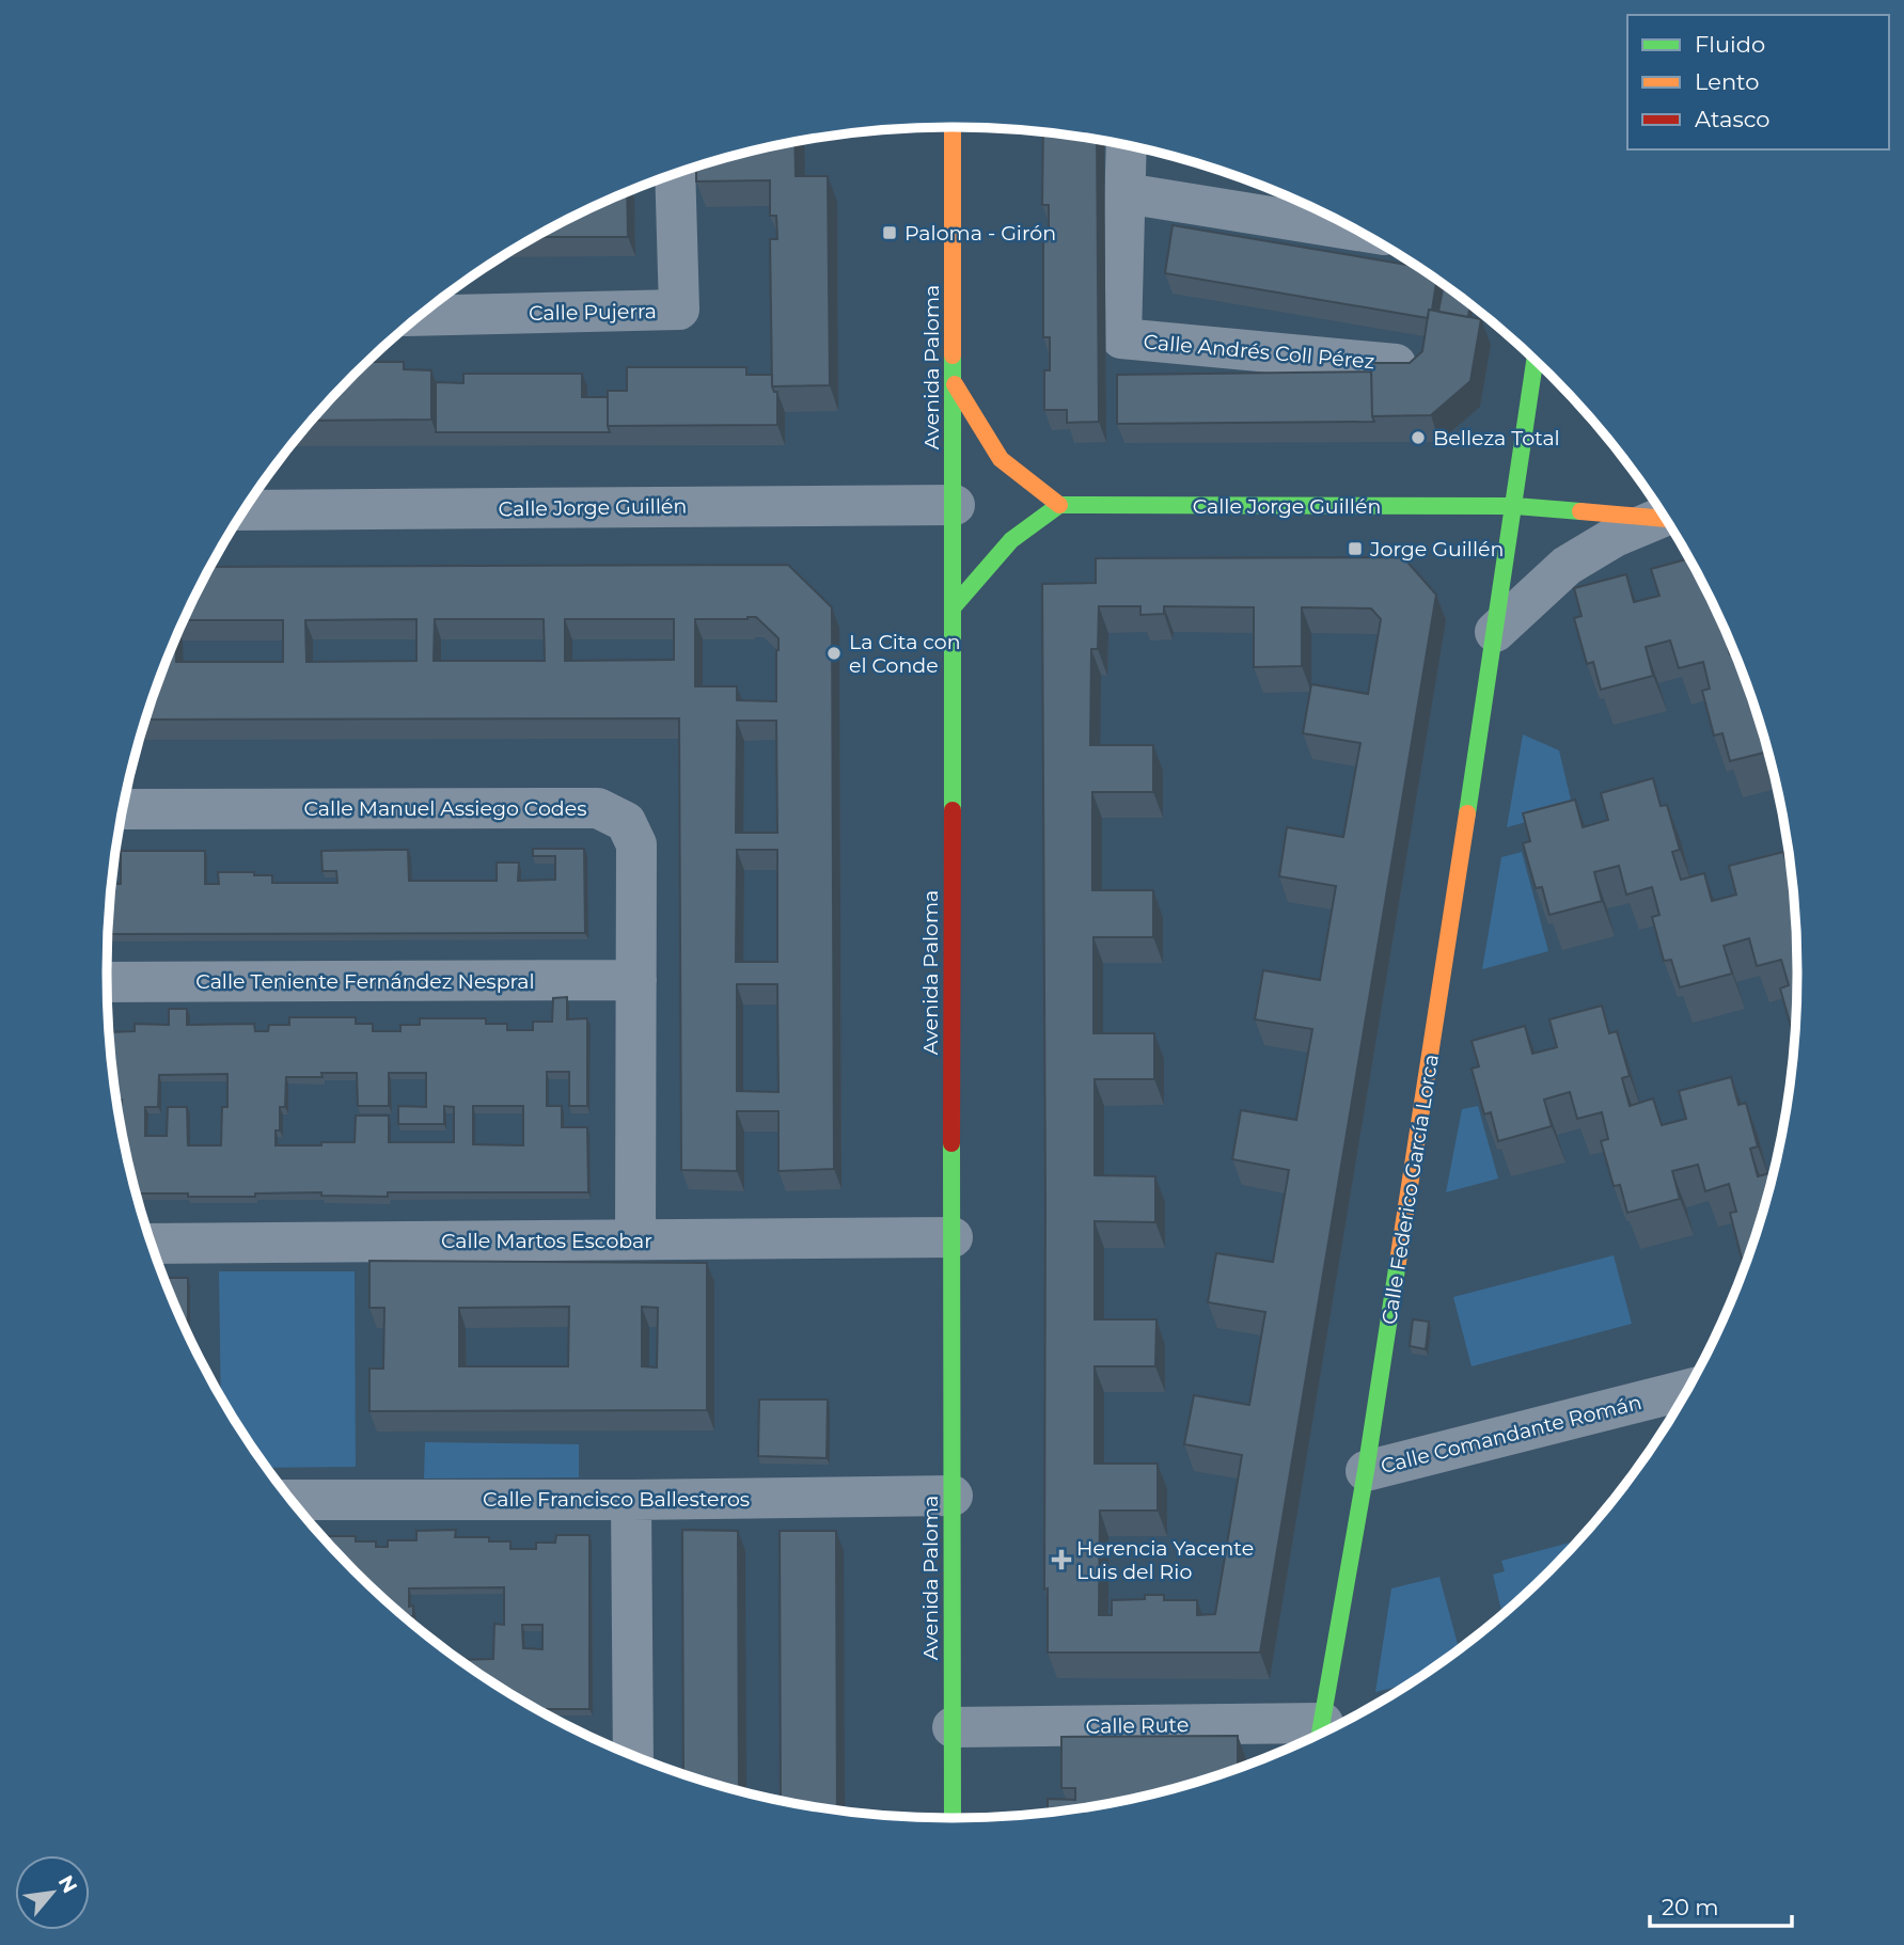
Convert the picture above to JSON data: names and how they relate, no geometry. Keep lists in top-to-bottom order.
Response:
{
  "streets": {
    "street": [
      "Calle Pujerra",
      "Calle Andrés Coll Pérez",
      "Avenida Paloma",
      "Calle Jorge Guillén",
      "Calle Manuel Assiego Codes",
      "Calle Teniente Fernández Nespral",
      "Calle Federico García Lorca",
      "Calle Martos Escobar",
      "Calle Comandante Román",
      "Calle Francisco Ballesteros",
      "Calle Rute"
    ]
  },
  "crossings": [
    ["Avenida Paloma", "Calle Jorge Guillén"],
    ["Avenida Paloma", "Calle Martos Escobar"],
    ["Avenida Paloma", "Calle Francisco Ballesteros"],
    ["Avenida Paloma", "Calle Rute"],
    ["Calle Jorge Guillén", "Calle Federico García Lorca"],
    ["Calle Manuel Assiego Codes", "Calle Teniente Fernández Nespral"],
    ["Calle Manuel Assiego Codes", "Calle Martos Escobar"],
    ["Calle Federico García Lorca", "Calle Comandante Román"]
  ],
  "places": {
    "transit": ["Paloma - Girón", "Jorge Guillén"],
    "other": ["Belleza Total", "La Cita con el Conde"],
    "health": ["Herencia Yacente Luis del Rio"]
  },
  "legend": ["Fluido", "Lento", "Atasco"],
  "scale_bar": "20 m",
  "north": "top right"
}
